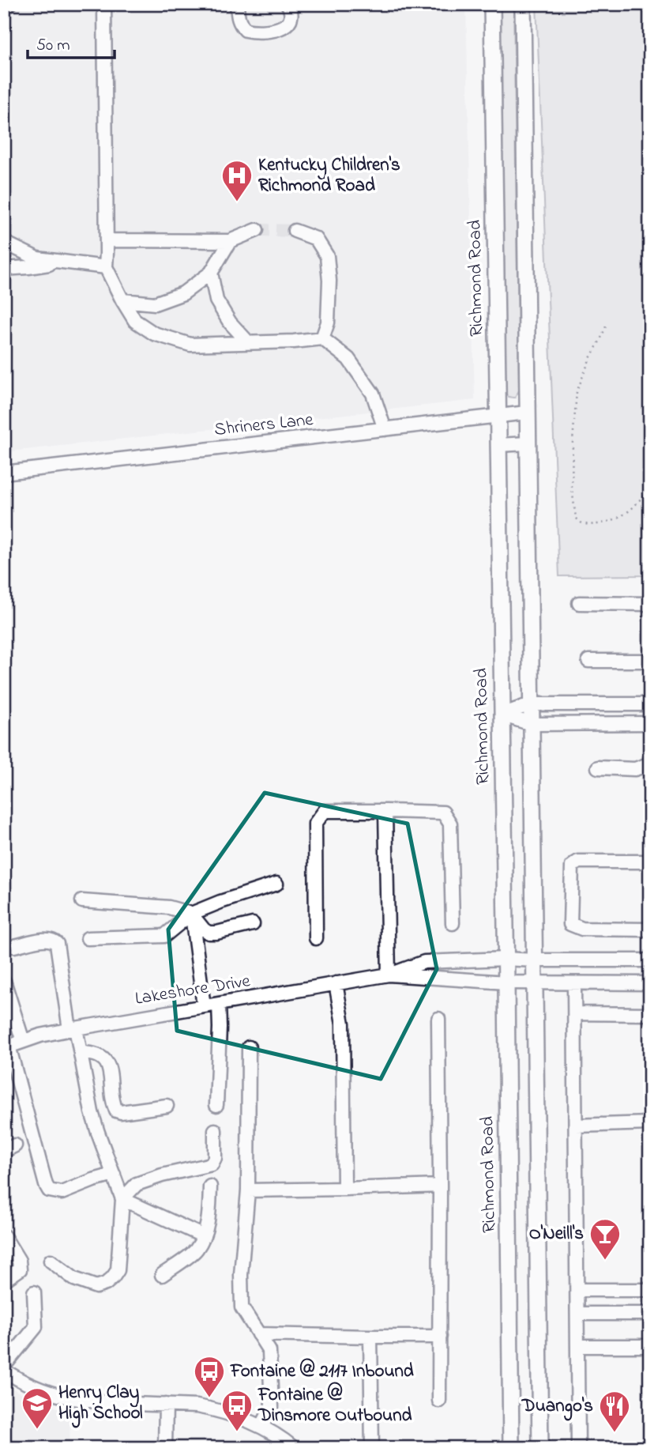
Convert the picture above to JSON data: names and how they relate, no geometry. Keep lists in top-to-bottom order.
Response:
{
  "streets": {
    "main road": ["Richmond Road"],
    "street": ["Shriners Lane", "Lakeshore Drive"]
  },
  "crossings": [
    ["Richmond Road", "Shriners Lane"],
    ["Richmond Road", "Lakeshore Drive"]
  ],
  "places": {
    "hospital": ["Kentucky Children's Richmond Road"],
    "bar": ["O'Neill's"],
    "bus stop": ["Fontaine @ 2117 Inbound", "Fontaine @ Dinsmore Outbound"],
    "school or university": ["Henry Clay High School"],
    "restaurant": ["Duango's"]
  },
  "scale_bar": "50 m"
}
